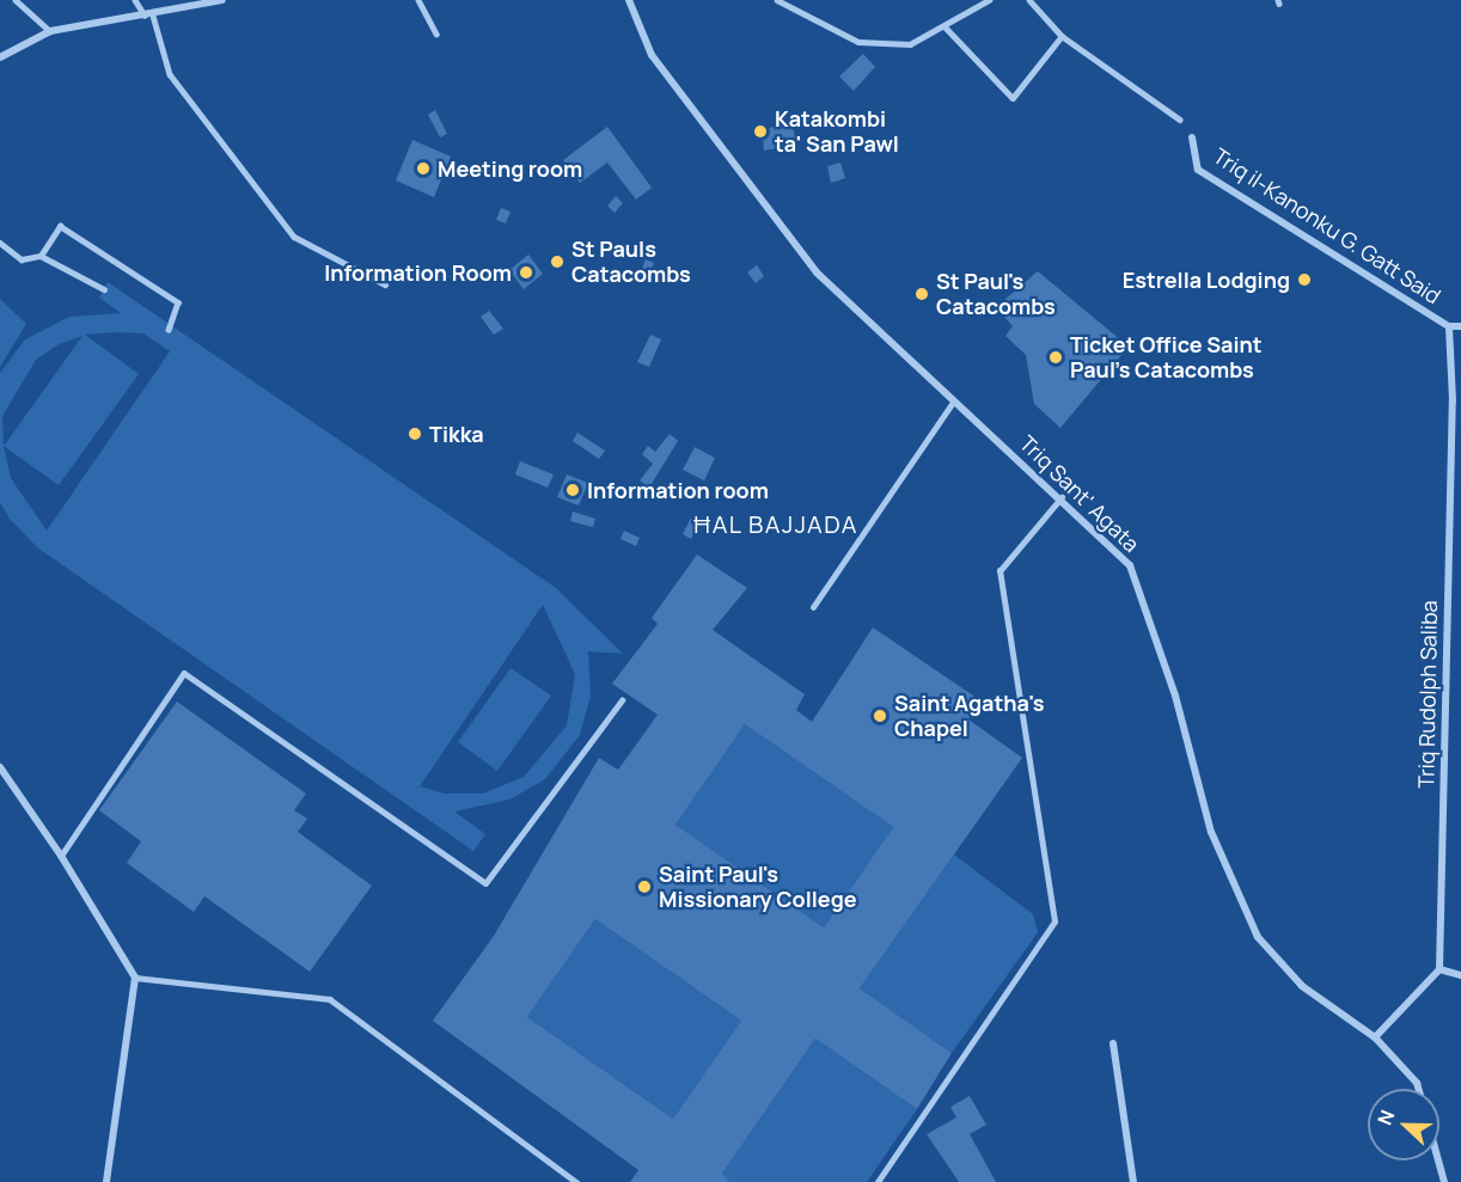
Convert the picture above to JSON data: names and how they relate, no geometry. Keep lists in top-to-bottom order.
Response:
{
  "streets": {
    "street": ["Triq il-Kanonku G. Gatt Said", "Triq Sant' Agata", "Triq Rudolph Saliba"]
  },
  "crossings": [
    ["Triq il-Kanonku G. Gatt Said", "Triq Rudolph Saliba"]
  ],
  "districts": ["ĦAL BAJJADA"],
  "places": [
    "Katakombi ta' San Pawl",
    "Meeting room",
    "St Pauls Catacombs",
    "Information Room",
    "Estrella Lodging",
    "St Paul's Catacombs",
    "Ticket Office Saint Paul's Catacombs",
    "Tikka",
    "Information room",
    "Saint Agatha's Chapel",
    "Saint Paul's Missionary College"
  ],
  "north": "left"
}
